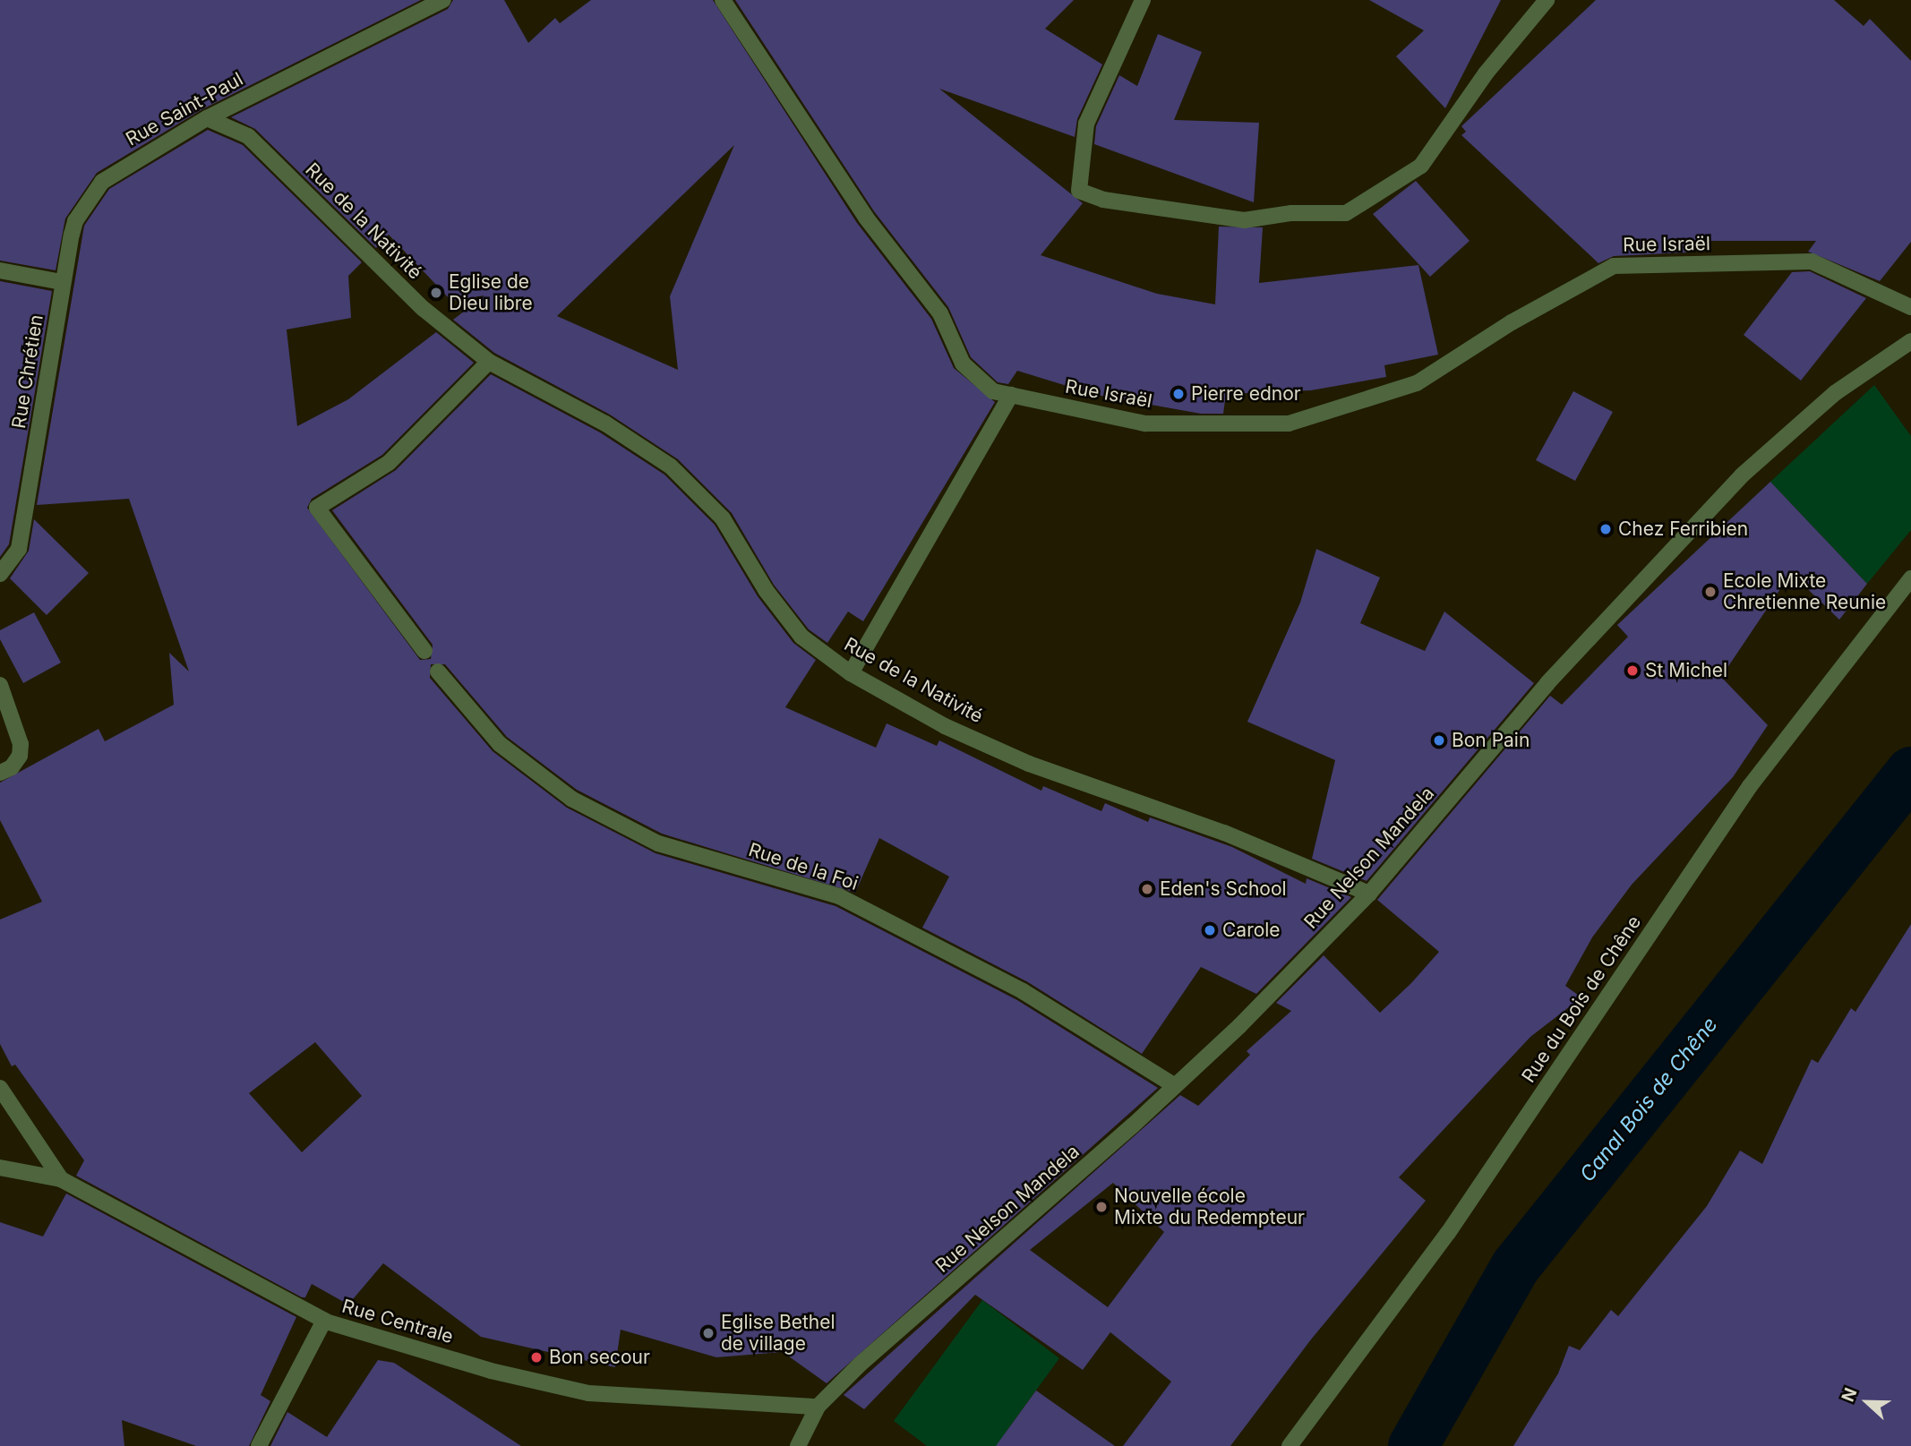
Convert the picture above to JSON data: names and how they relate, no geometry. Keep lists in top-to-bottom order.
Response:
{
  "streets": {
    "street": [
      "Rue Saint-Paul",
      "Rue de la Nativité",
      "Rue Israël",
      "Rue Chrétien",
      "Rue Nelson Mandela",
      "Rue de la Foi",
      "Rue du Bois de Chêne",
      "Rue Centrale"
    ]
  },
  "crossings": [
    ["Rue Saint-Paul", "Rue de la Nativité"],
    ["Rue Saint-Paul", "Rue Chrétien"],
    ["Rue de la Nativité", "Rue Nelson Mandela"],
    ["Rue Nelson Mandela", "Rue de la Foi"],
    ["Rue Nelson Mandela", "Rue Centrale"]
  ],
  "water": ["Canal Bois de Chêne"],
  "places": [
    "Eglise de Dieu libre",
    "Pierre ednor",
    "Chez Ferribien",
    "Ecole Mixte Chretienne Reunie",
    "St Michel",
    "Bon Pain",
    "Eden's School",
    "Carole",
    "Nouvelle école Mixte du Redempteur",
    "Eglise Bethel de village",
    "Bon secour"
  ],
  "north": "left"
}
